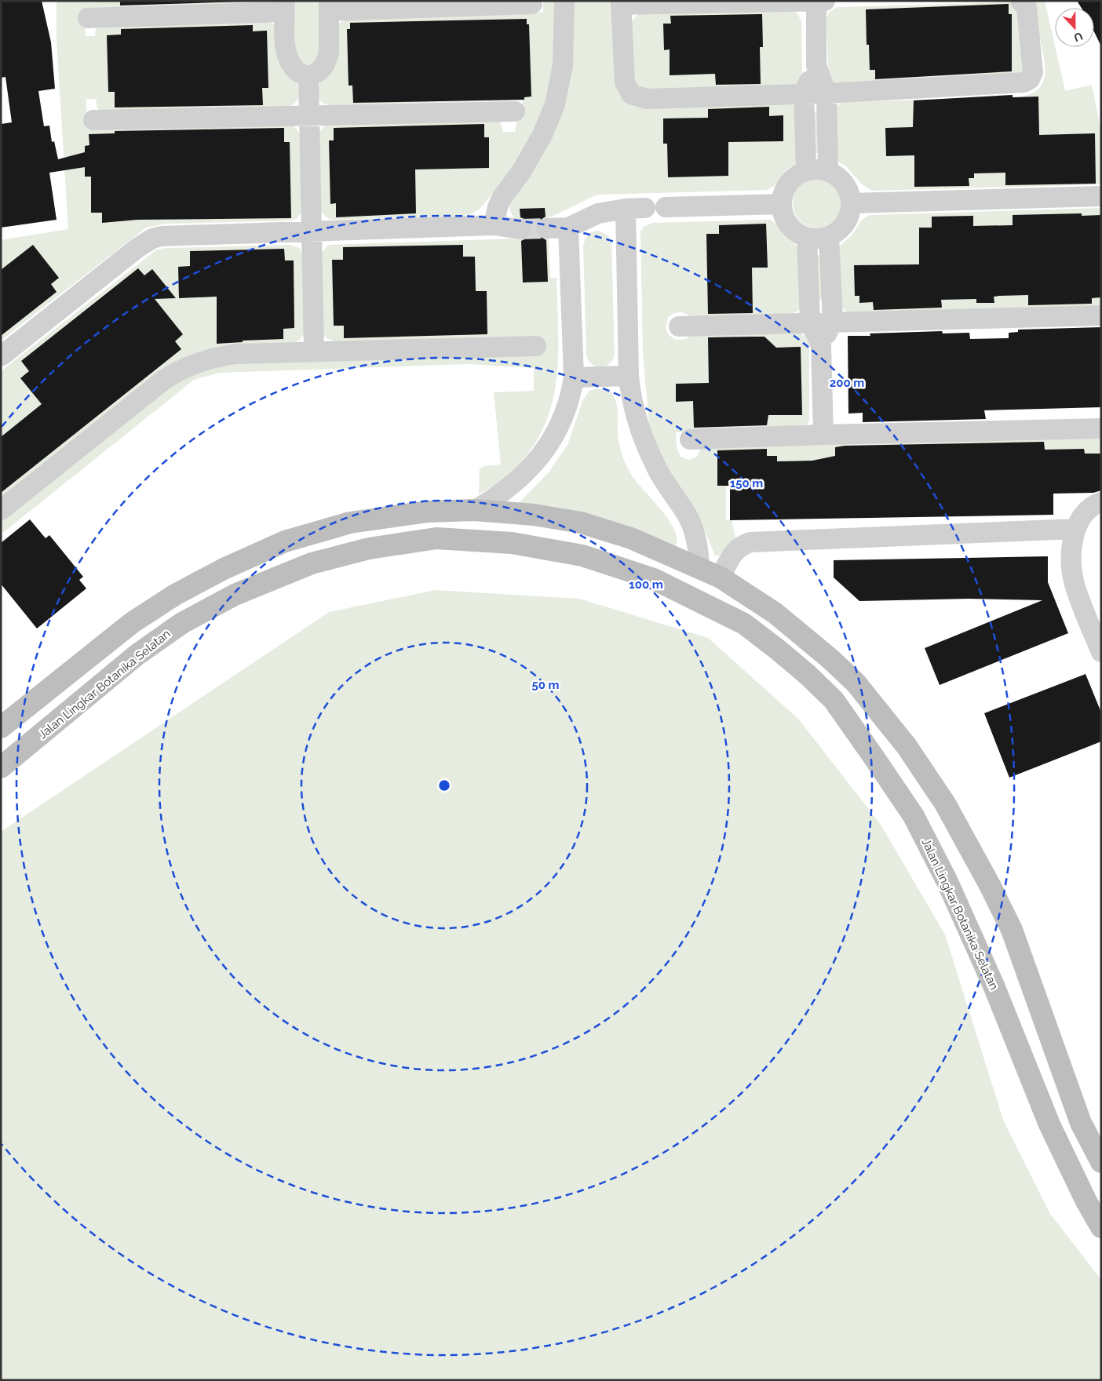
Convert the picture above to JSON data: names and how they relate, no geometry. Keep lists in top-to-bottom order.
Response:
{
  "streets": {
    "street": ["Jalan Lingkar Botanika Selatan"]
  },
  "north": "bottom",
  "rings": [
    "200 m",
    "150 m",
    "100 m",
    "50 m"
  ]
}
